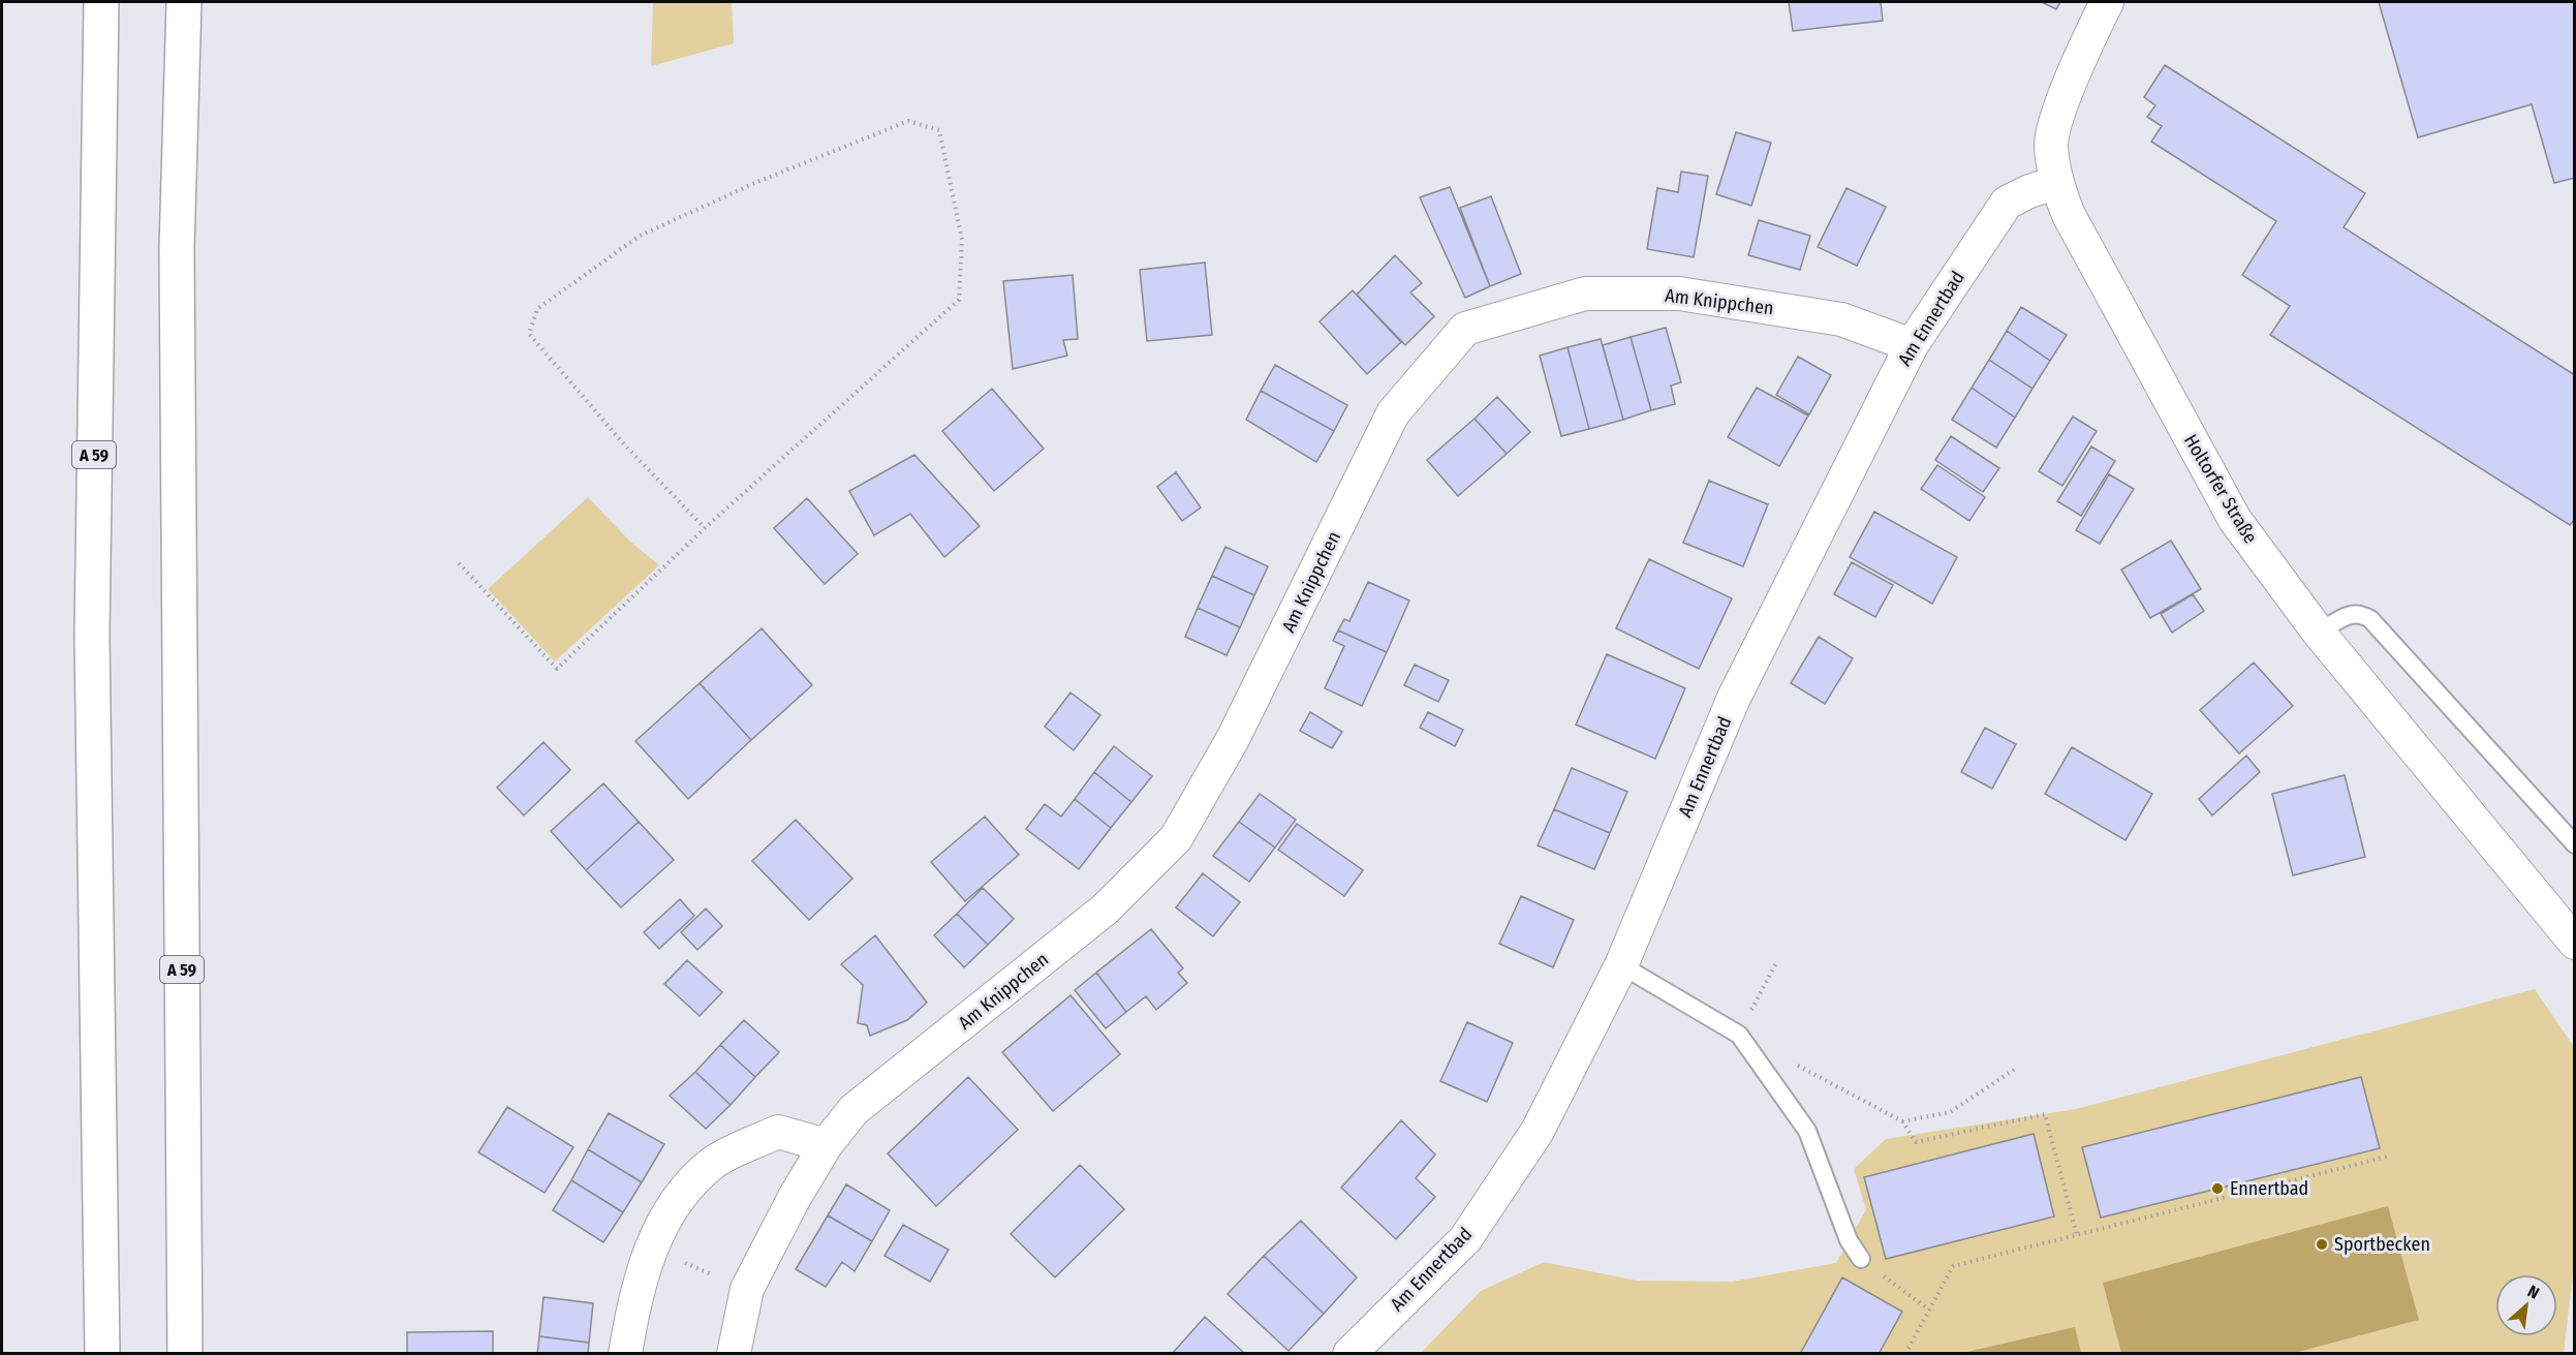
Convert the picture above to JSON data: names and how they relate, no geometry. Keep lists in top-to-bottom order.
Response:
{
  "streets": {
    "highway": ["A 59"],
    "street": ["Am Knippchen", "Am Ennertbad", "Holtorfer Straße"]
  },
  "crossings": [
    ["Am Knippchen", "Am Ennertbad"],
    ["Am Ennertbad", "Holtorfer Straße"]
  ],
  "places": ["Ennertbad", "Sportbecken"],
  "north": "top right"
}
